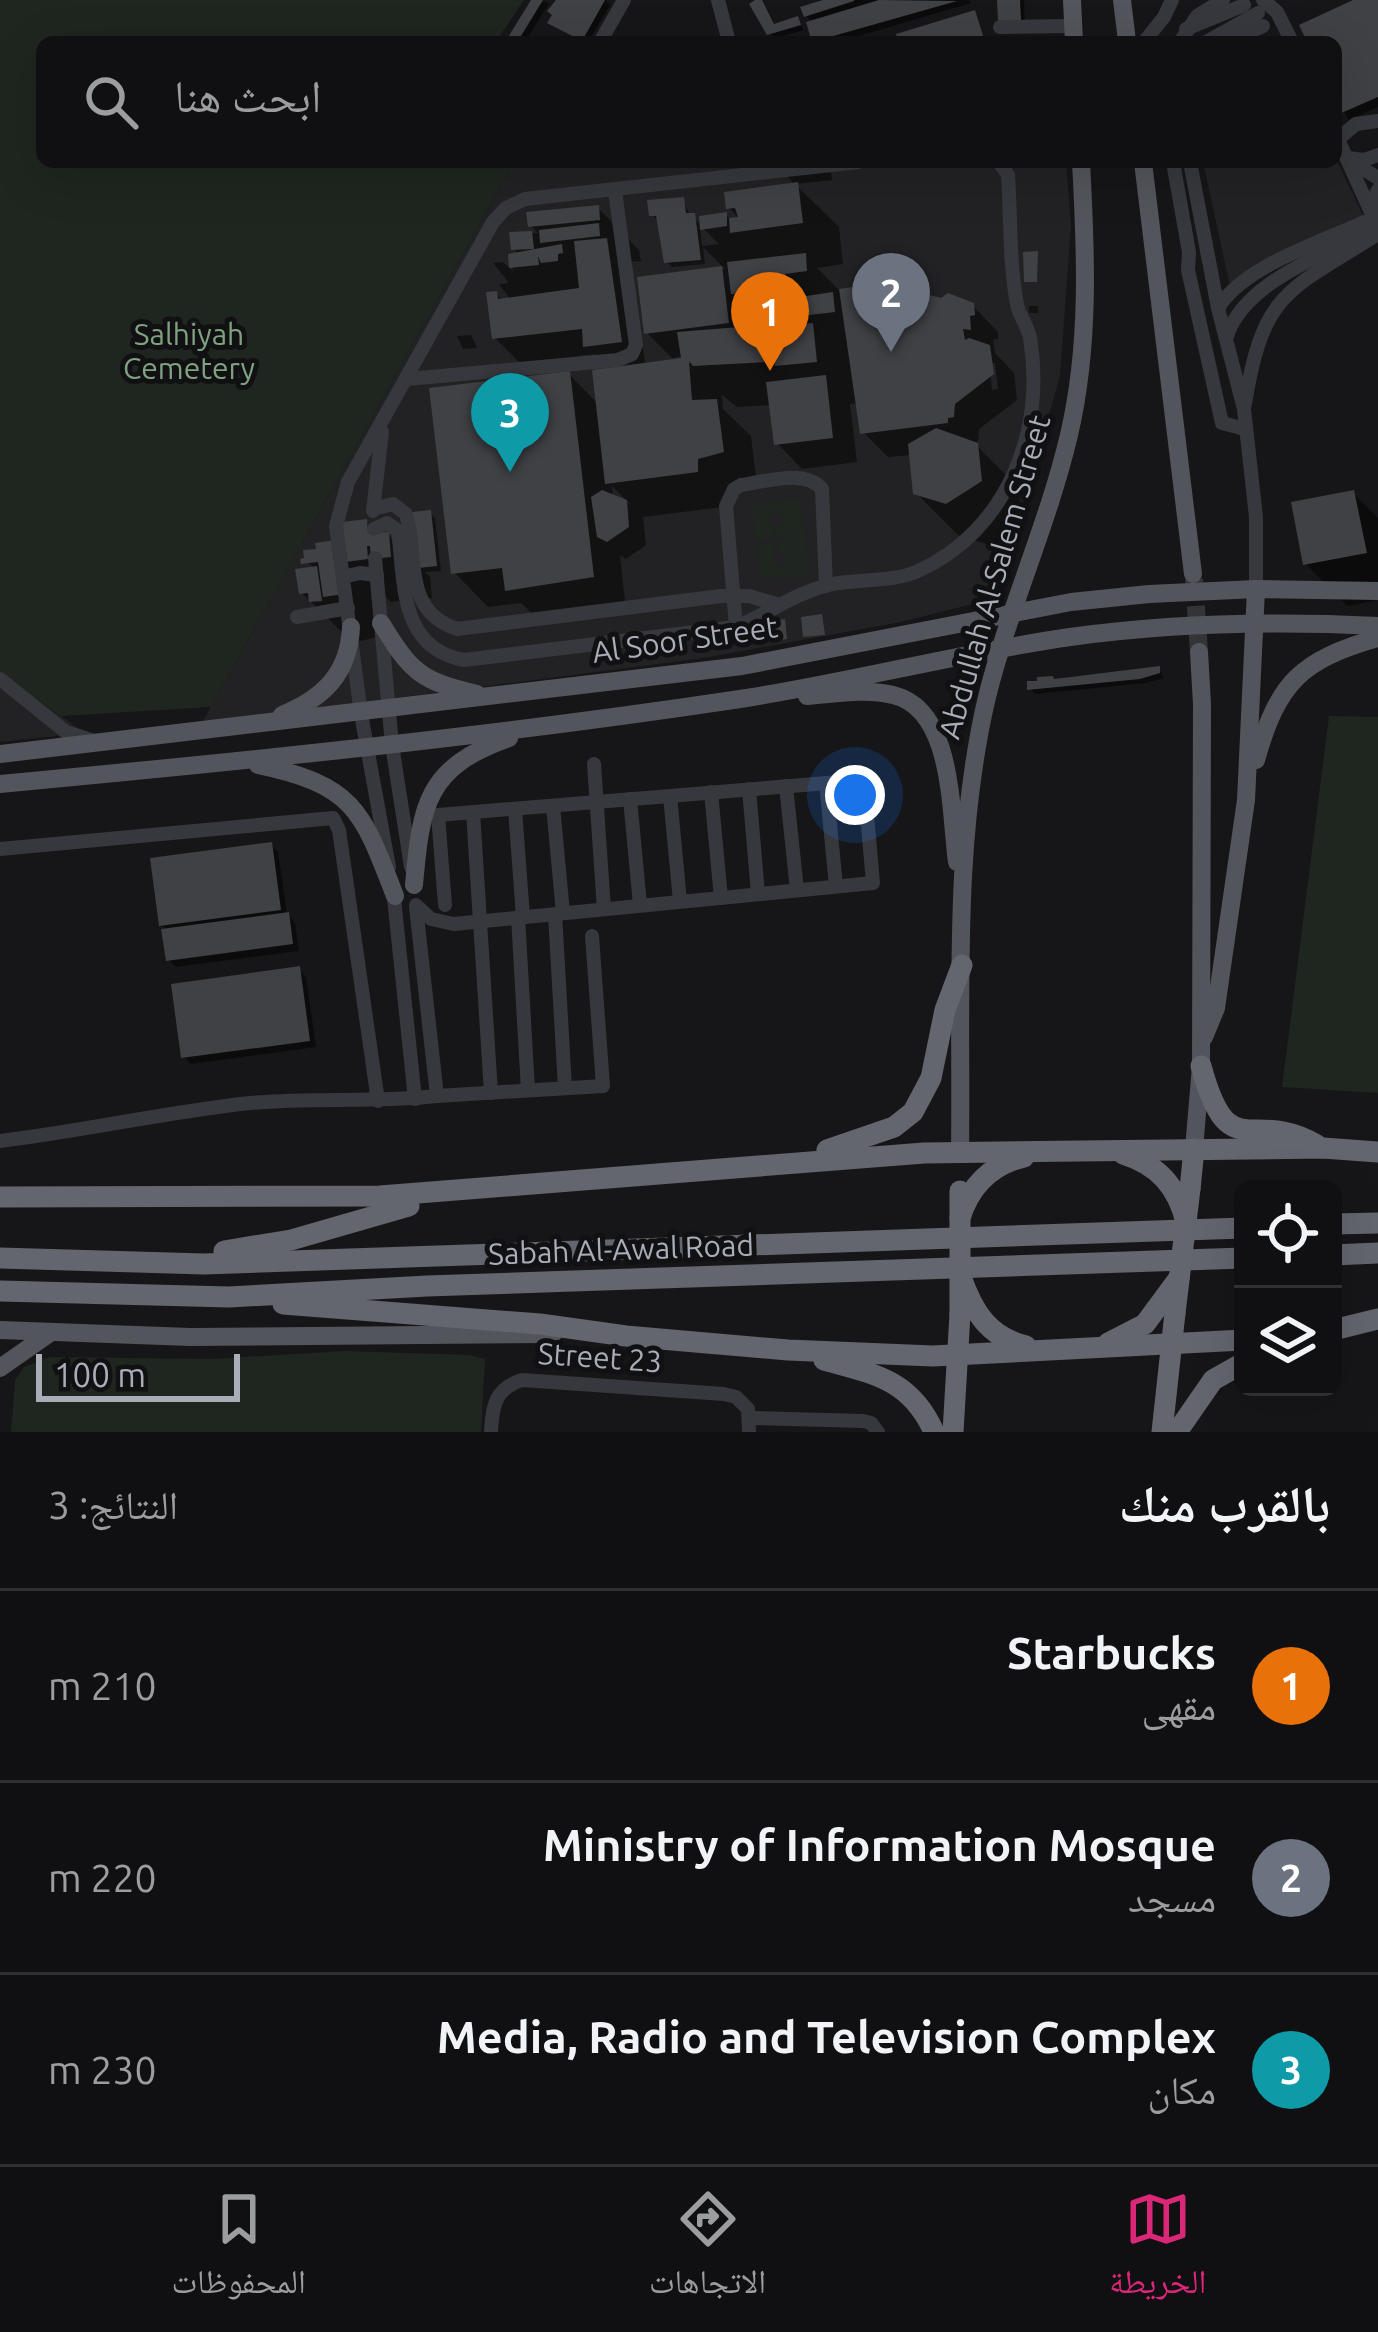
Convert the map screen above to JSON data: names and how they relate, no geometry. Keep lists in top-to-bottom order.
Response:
{
  "streets": {
    "highway": ["Sabah Al-Awal Road"],
    "main road": ["Abdullah Al-Salem Street", "Al Soor Street"],
    "street": ["Street 23"]
  },
  "crossings": [
    ["Abdullah Al-Salem Street", "Al Soor Street"]
  ],
  "parks": ["Salhiyah Cemetery"],
  "scale_bar": "100 m",
  "page": {
    "search": "ابحث هنا",
    "pins": ["2", "1", "3"],
    "scale": "100 m",
    "heading": ["بالقرب منك", "النتائج: 3"],
    "list": [
      {
        "mark": "1",
        "name": "Starbucks",
        "note": "مقهى",
        "value": "210 m"
      },
      {
        "mark": "2",
        "name": "Ministry of Information Mosque",
        "note": "مسجد",
        "value": "220 m"
      },
      {
        "mark": "3",
        "name": "Media, Radio and Television Complex",
        "note": "مكان",
        "value": "230 m"
      }
    ],
    "nav": ["الخريطة", "الاتجاهات", "المحفوظات"]
  }
}
